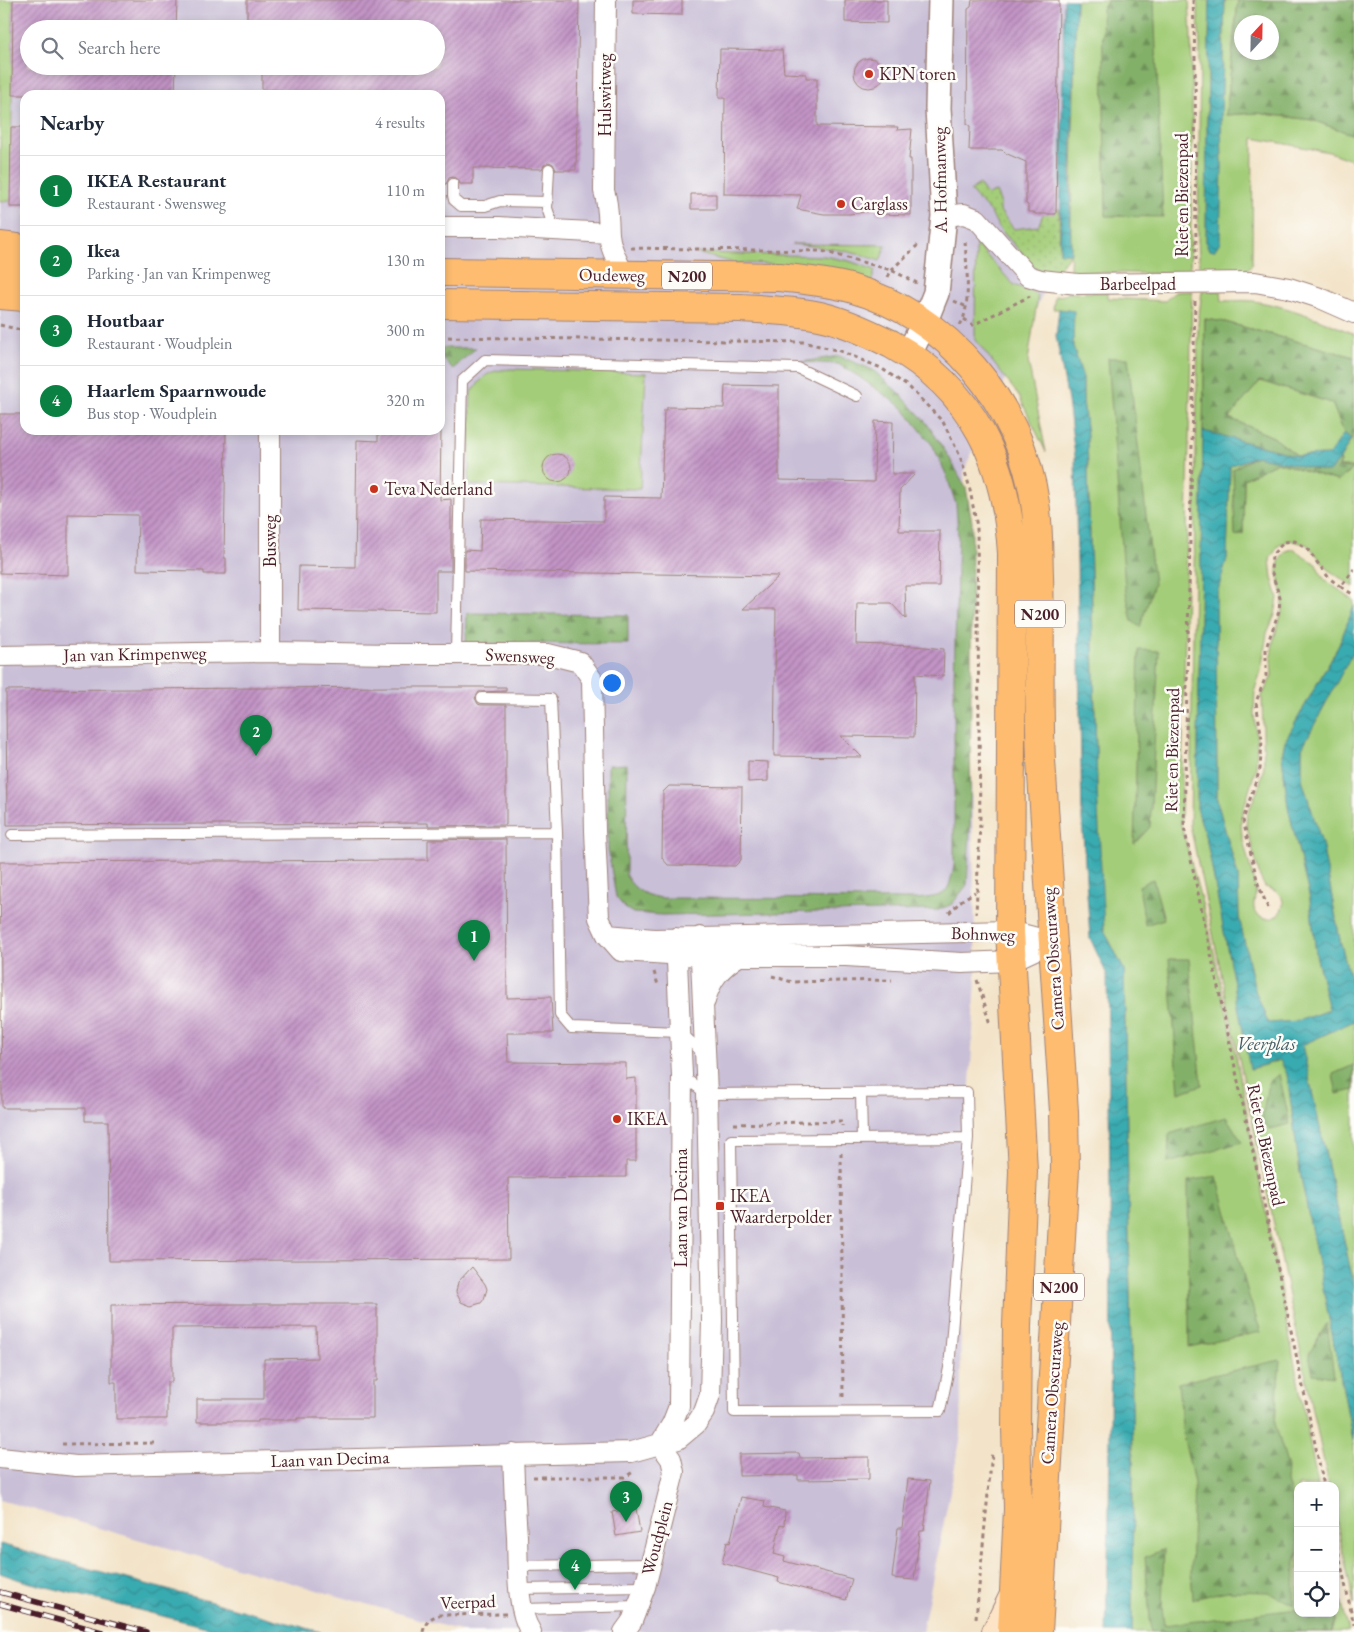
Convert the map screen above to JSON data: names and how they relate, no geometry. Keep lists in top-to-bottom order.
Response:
{
  "streets": {
    "main road": ["Oudeweg", "N200", "Camera Obscuraweg"],
    "street": [
      "Hulswitweg",
      "A. Hofmanweg",
      "Barbeelpad",
      "Busweg",
      "Jan van Krimpenweg",
      "Swensweg",
      "Bohnweg",
      "Laan van Decima",
      "Woudplein"
    ],
    "path": ["Riet en Biezenpad", "Veerpad"]
  },
  "crossings": [
    ["Hulswitweg", "Oudeweg"],
    ["A. Hofmanweg", "Oudeweg"],
    ["A. Hofmanweg", "Barbeelpad"],
    ["A. Hofmanweg", "Camera Obscuraweg"],
    ["Riet en Biezenpad", "Barbeelpad"],
    ["Oudeweg", "Camera Obscuraweg"],
    ["Busweg", "Jan van Krimpenweg"],
    ["Busweg", "Swensweg"],
    ["Jan van Krimpenweg", "Swensweg"],
    ["Swensweg", "Bohnweg"],
    ["Bohnweg", "Camera Obscuraweg"],
    ["Bohnweg", "Laan van Decima"],
    ["Laan van Decima", "Woudplein"]
  ],
  "water": ["Veerplas"],
  "places": {
    "other": [
      "KPN toren",
      "Carglass",
      "Teva Nederland",
      "IKEA"
    ],
    "transit": ["IKEA Waarderpolder"]
  },
  "north": "top",
  "page": {
    "search": "Search here",
    "heading": ["Nearby", "4 results"],
    "list": [
      {
        "mark": "1",
        "name": "IKEA Restaurant",
        "note": "Restaurant · Swensweg",
        "value": "110 m"
      },
      {
        "mark": "2",
        "name": "Ikea",
        "note": "Parking · Jan van Krimpenweg",
        "value": "130 m"
      },
      {
        "mark": "3",
        "name": "Houtbaar",
        "note": "Restaurant · Woudplein",
        "value": "300 m"
      },
      {
        "mark": "4",
        "name": "Haarlem Spaarnwoude",
        "note": "Bus stop · Woudplein",
        "value": "320 m"
      }
    ],
    "pins": [
      "2",
      "1",
      "3",
      "4"
    ],
    "map_buttons": ["+", "−"]
  }
}
